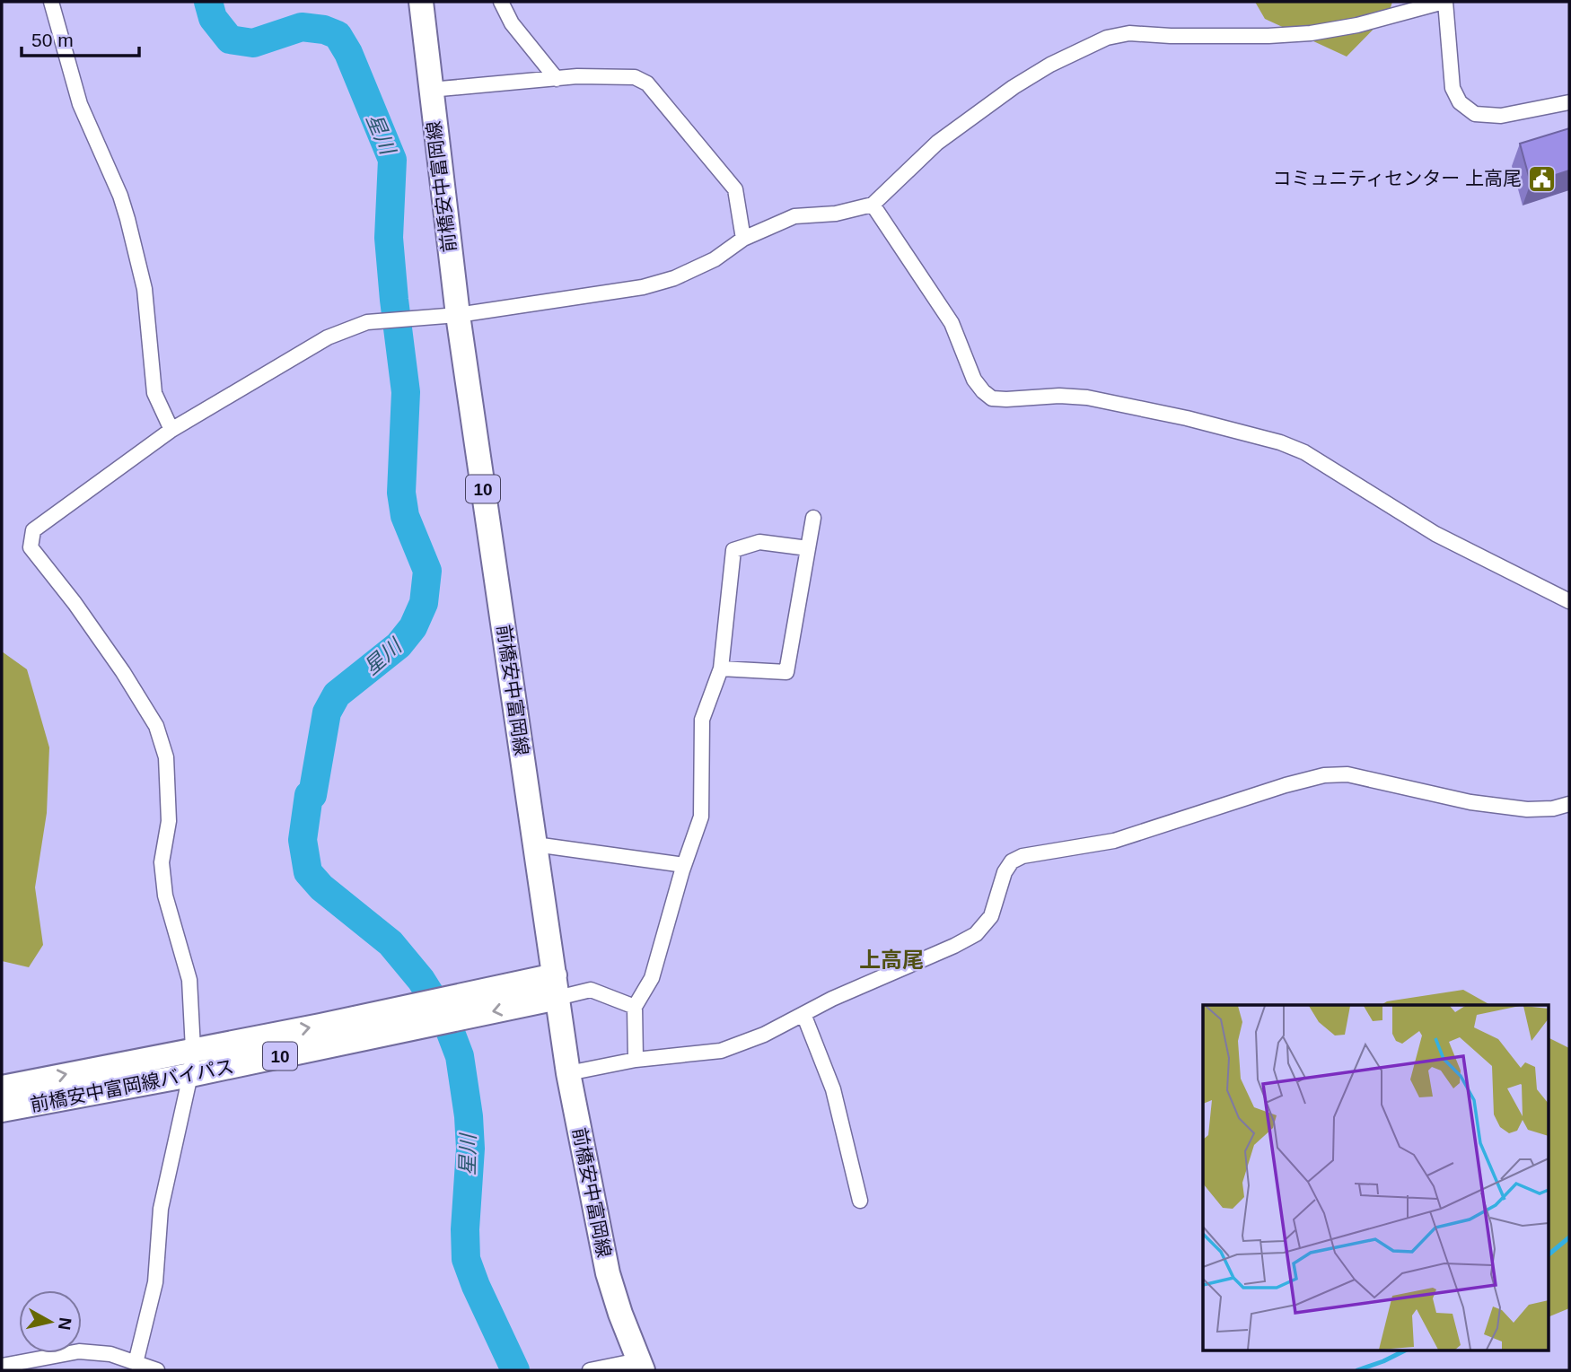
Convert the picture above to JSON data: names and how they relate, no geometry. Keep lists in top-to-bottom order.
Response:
{
  "streets": {
    "main road": ["前橋安中富岡線", "10", "前橋安中富岡線バイパス"]
  },
  "crossings": [
    ["前橋安中富岡線", "前橋安中富岡線バイパス"]
  ],
  "districts": ["上高尾"],
  "water": ["星川"],
  "places": {
    "public building": ["コミュニティセンター 上高尾"]
  },
  "scale_bar": "50 m",
  "north": "right"
}
